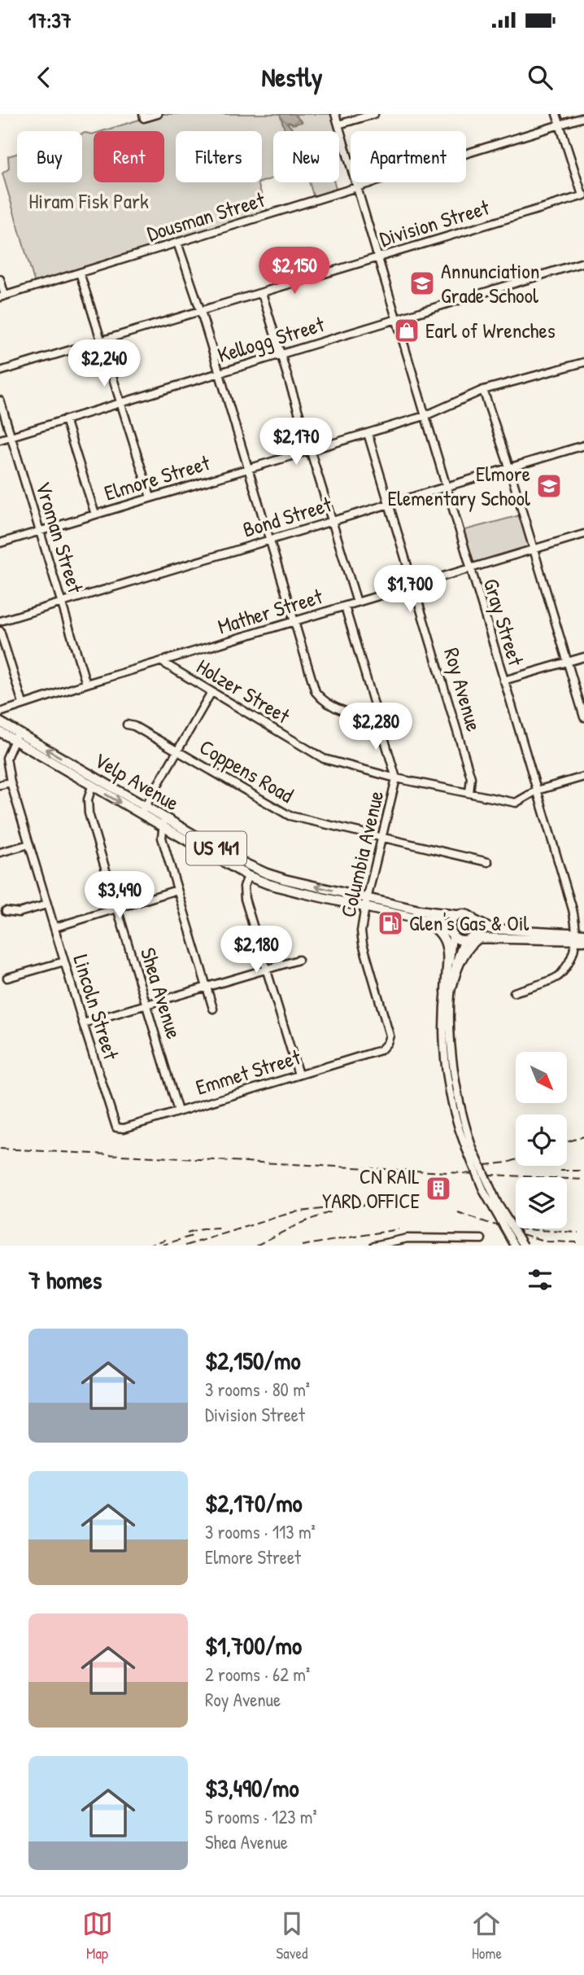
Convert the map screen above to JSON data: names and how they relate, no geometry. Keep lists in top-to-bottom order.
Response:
{
  "streets": {
    "main road": ["Velp Avenue", "US 141"],
    "street": [
      "Dousman Street",
      "Division Street",
      "Kellogg Street",
      "Elmore Street",
      "Bond Street",
      "Vroman Street",
      "Mather Street",
      "Gray Street",
      "Roy Avenue",
      "Holzer Street",
      "Coppens Road",
      "Columbia Avenue",
      "Shea Avenue",
      "Lincoln Street",
      "Emmet Street"
    ]
  },
  "crossings": [
    ["Dousman Street", "Gray Street"],
    ["Division Street", "Gray Street"],
    ["Kellogg Street", "Vroman Street"],
    ["Kellogg Street", "Gray Street"],
    ["Elmore Street", "Vroman Street"],
    ["Elmore Street", "Gray Street"],
    ["Elmore Street", "Roy Avenue"],
    ["Bond Street", "Vroman Street"],
    ["Bond Street", "Gray Street"],
    ["Bond Street", "Roy Avenue"],
    ["Vroman Street", "Mather Street"],
    ["Mather Street", "Gray Street"],
    ["Mather Street", "Roy Avenue"],
    ["Mather Street", "Holzer Street"],
    ["Mather Street", "Columbia Avenue"],
    ["Gray Street", "Holzer Street"],
    ["Roy Avenue", "Holzer Street"],
    ["Holzer Street", "Columbia Avenue"],
    ["Coppens Road", "Columbia Avenue"],
    ["Velp Avenue", "Columbia Avenue"],
    ["Velp Avenue", "Shea Avenue"],
    ["Velp Avenue", "Lincoln Street"],
    ["Columbia Avenue", "Emmet Street"],
    ["Shea Avenue", "Emmet Street"],
    ["Lincoln Street", "Emmet Street"]
  ],
  "parks": ["Hiram Fisk Park"],
  "places": {
    "school or university": ["Annunciation Grade School", "Elmore Elementary School"],
    "shop": ["Earl of Wrenches"],
    "fuel station": ["Glen's Gas & Oil"],
    "building": ["CN RAIL YARD OFFICE"]
  },
  "north": "bottom right",
  "page": {
    "status": "17:37",
    "header": "Nestly",
    "chip": [
      "Buy",
      "Rent",
      "Filters",
      "New",
      "Apartment"
    ],
    "price": [
      "$2,150",
      "$2,240",
      "$2,170",
      "$1,700",
      "$2,280",
      "$3,490",
      "$2,180"
    ],
    "heading": "7 homes",
    "list": [
      {
        "name": "$2,150/mo",
        "note": "3 rooms · 80 m² · Division Street"
      },
      {
        "name": "$2,170/mo",
        "note": "3 rooms · 113 m² · Elmore Street"
      },
      {
        "name": "$1,700/mo",
        "note": "2 rooms · 62 m² · Roy Avenue"
      },
      {
        "name": "$3,490/mo",
        "note": "5 rooms · 123 m² · Shea Avenue"
      }
    ],
    "tabs": ["Map", "Saved", "Home"]
  }
}
